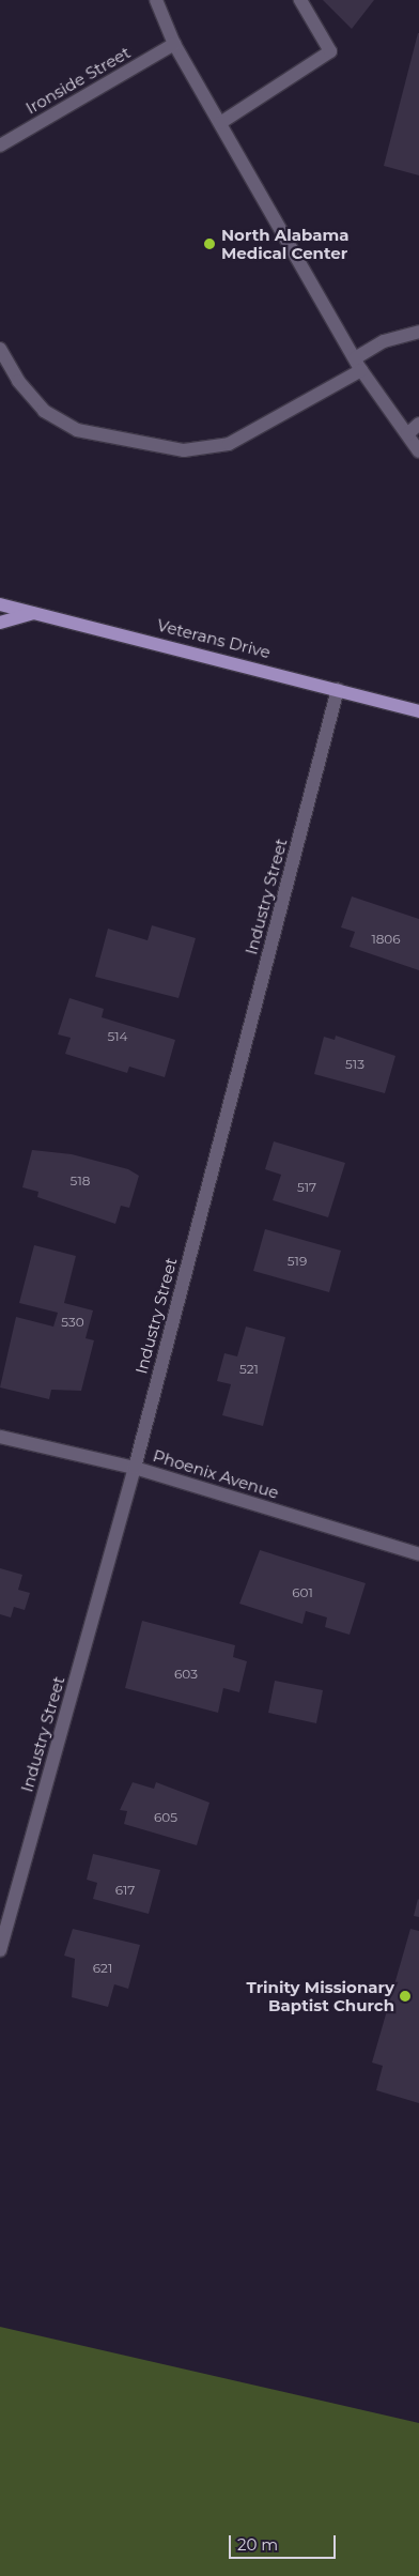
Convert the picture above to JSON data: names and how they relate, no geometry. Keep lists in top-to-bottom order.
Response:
{
  "streets": {
    "main road": ["Veterans Drive"],
    "street": ["Ironside Street", "Industry Street", "Phoenix Avenue"]
  },
  "crossings": [
    ["Veterans Drive", "Industry Street"],
    ["Industry Street", "Phoenix Avenue"]
  ],
  "places": ["North Alabama Medical Center", "Trinity Missionary Baptist Church"],
  "house_numbers": [
    "1806",
    "514",
    "513",
    "518",
    "517",
    "519",
    "530",
    "521",
    "601",
    "603",
    "605",
    "617",
    "621"
  ],
  "scale_bar": "20 m"
}
